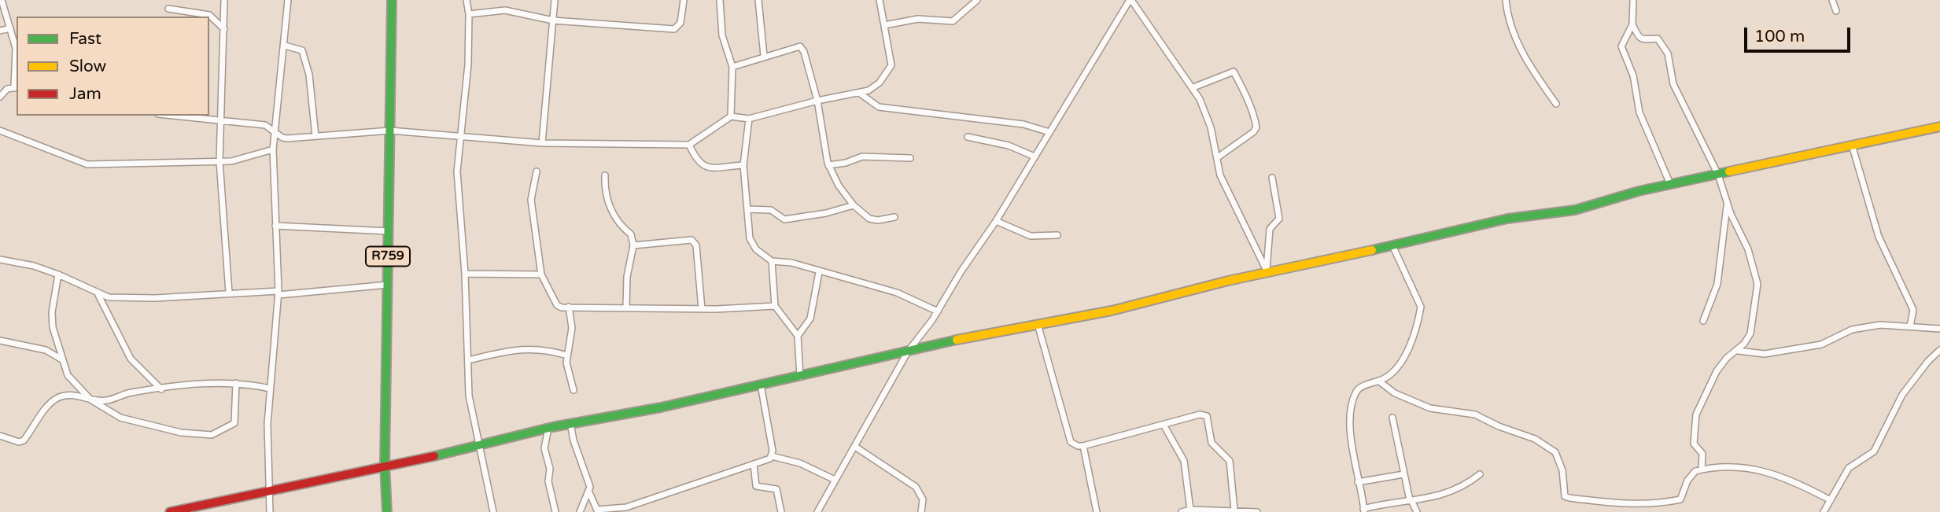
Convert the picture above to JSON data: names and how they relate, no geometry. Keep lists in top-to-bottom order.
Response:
{
  "streets": {
    "street": ["R759"]
  },
  "legend": ["Fast", "Slow", "Jam"],
  "scale_bar": "100 m"
}
